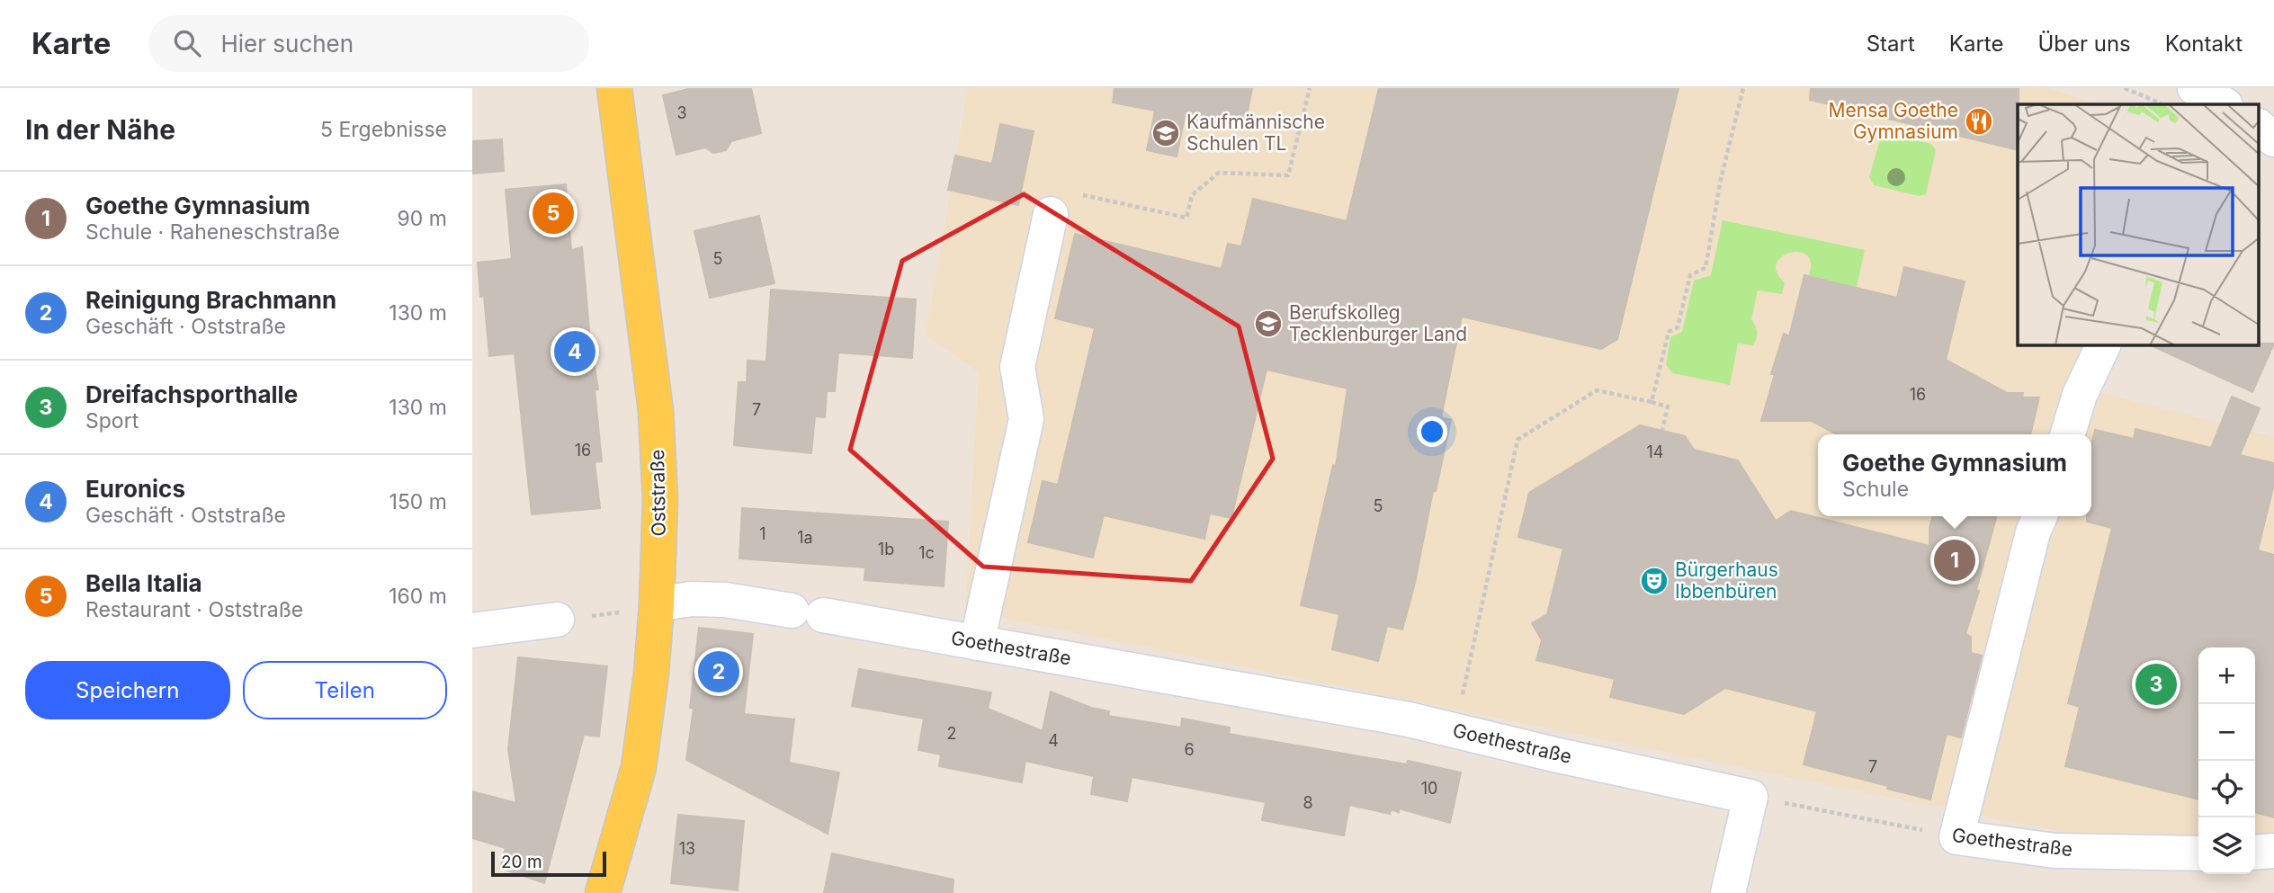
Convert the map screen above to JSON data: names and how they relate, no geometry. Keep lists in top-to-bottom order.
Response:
{
  "streets": {
    "main road": ["Oststraße"],
    "street": ["Goethestraße"]
  },
  "crossings": [
    ["Oststraße", "Goethestraße"]
  ],
  "places": {
    "restaurant": ["Mensa Goethe Gymnasium"],
    "school or university": ["Kaufmännische Schulen TL", "Berufskolleg Tecklenburger Land"],
    "theatre": ["Bürgerhaus Ibbenbüren"]
  },
  "house_numbers": [
    "3",
    "5",
    "16",
    "7",
    "16",
    "14",
    "5",
    "1",
    "1a",
    "1b",
    "1c",
    "2",
    "4",
    "6",
    "7",
    "10",
    "8",
    "13"
  ],
  "scale_bar": "20 m",
  "page": {
    "header": "Karte",
    "search": "Hier suchen",
    "nav": [
      "Start",
      "Karte",
      "Über uns",
      "Kontakt"
    ],
    "heading": ["In der Nähe", "5 Ergebnisse"],
    "list": [
      {
        "mark": "1",
        "name": "Goethe Gymnasium",
        "note": "Schule · Raheneschstraße",
        "value": "90 m"
      },
      {
        "mark": "2",
        "name": "Reinigung Brachmann",
        "note": "Geschäft · Oststraße",
        "value": "130 m"
      },
      {
        "mark": "3",
        "name": "Dreifachsporthalle",
        "note": "Sport",
        "value": "130 m"
      },
      {
        "mark": "4",
        "name": "Euronics",
        "note": "Geschäft · Oststraße",
        "value": "150 m"
      },
      {
        "mark": "5",
        "name": "Bella Italia",
        "note": "Restaurant · Oststraße",
        "value": "160 m"
      }
    ],
    "pins": [
      "5",
      "4",
      "1",
      "2",
      "3"
    ],
    "popup": ["Goethe Gymnasium", "Schule"],
    "buttons": ["Speichern", "Teilen"],
    "map_buttons": ["+", "−"],
    "scale": "20 m"
  }
}
